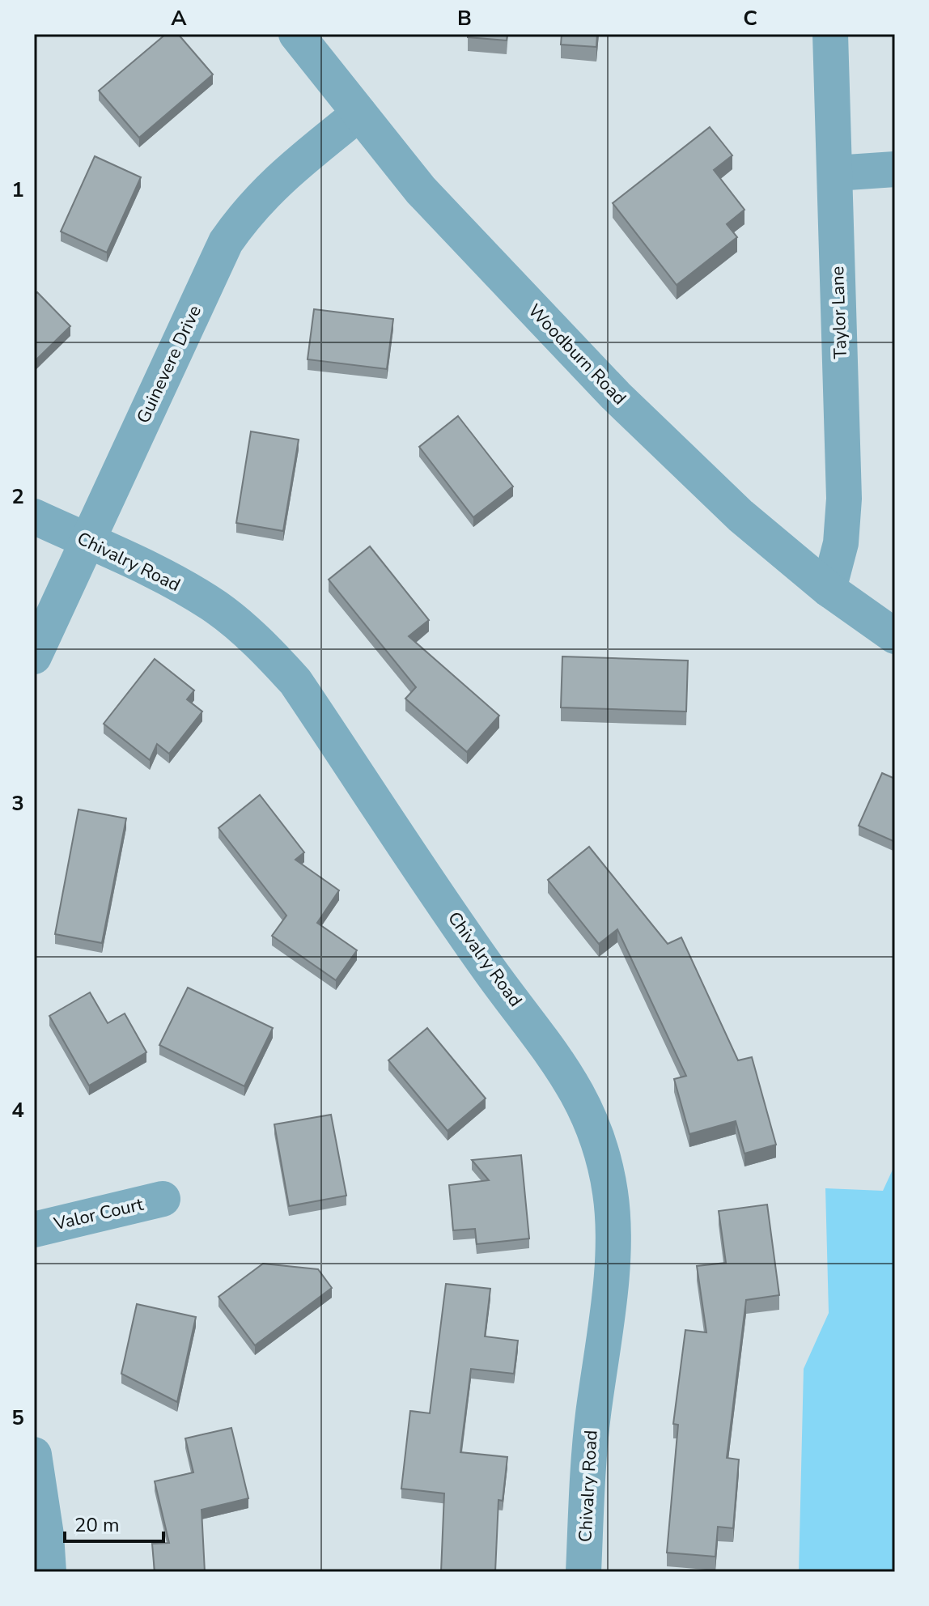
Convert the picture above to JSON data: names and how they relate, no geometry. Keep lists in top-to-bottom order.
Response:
{
  "streets": {
    "street": [
      "Taylor Lane",
      "Woodburn Road",
      "Guinevere Drive",
      "Chivalry Road",
      "Valor Court"
    ]
  },
  "crossings": [
    ["Taylor Lane", "Woodburn Road"],
    ["Woodburn Road", "Guinevere Drive"],
    ["Guinevere Drive", "Chivalry Road"]
  ],
  "scale_bar": "20 m",
  "grid": {
    "columns": ["A", "B", "C"],
    "rows": [
      "1",
      "2",
      "3",
      "4",
      "5"
    ]
  }
}
